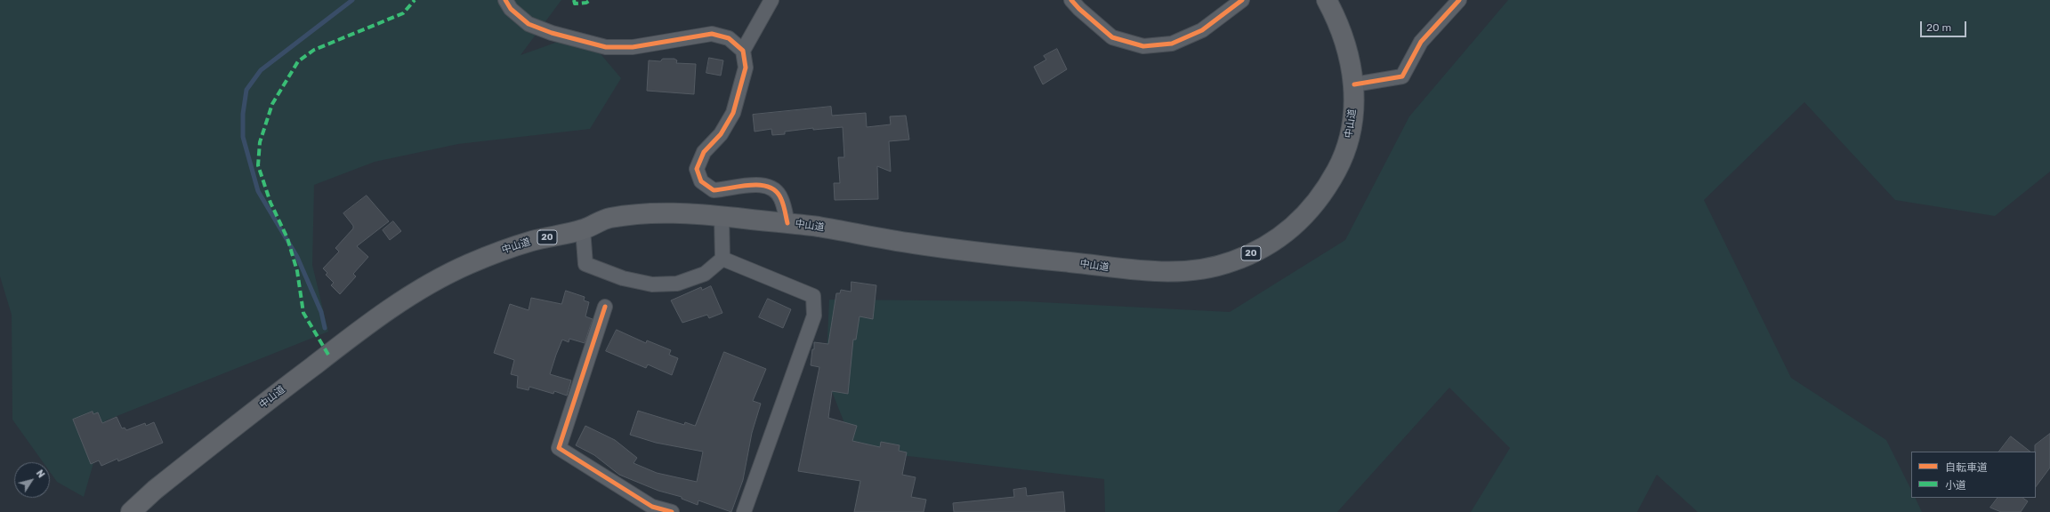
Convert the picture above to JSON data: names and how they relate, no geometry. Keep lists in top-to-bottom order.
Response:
{
  "streets": {
    "highway": ["中山道", "20"]
  },
  "legend": ["自転車道", "小道"],
  "scale_bar": "20 m",
  "north": "top right"
}
